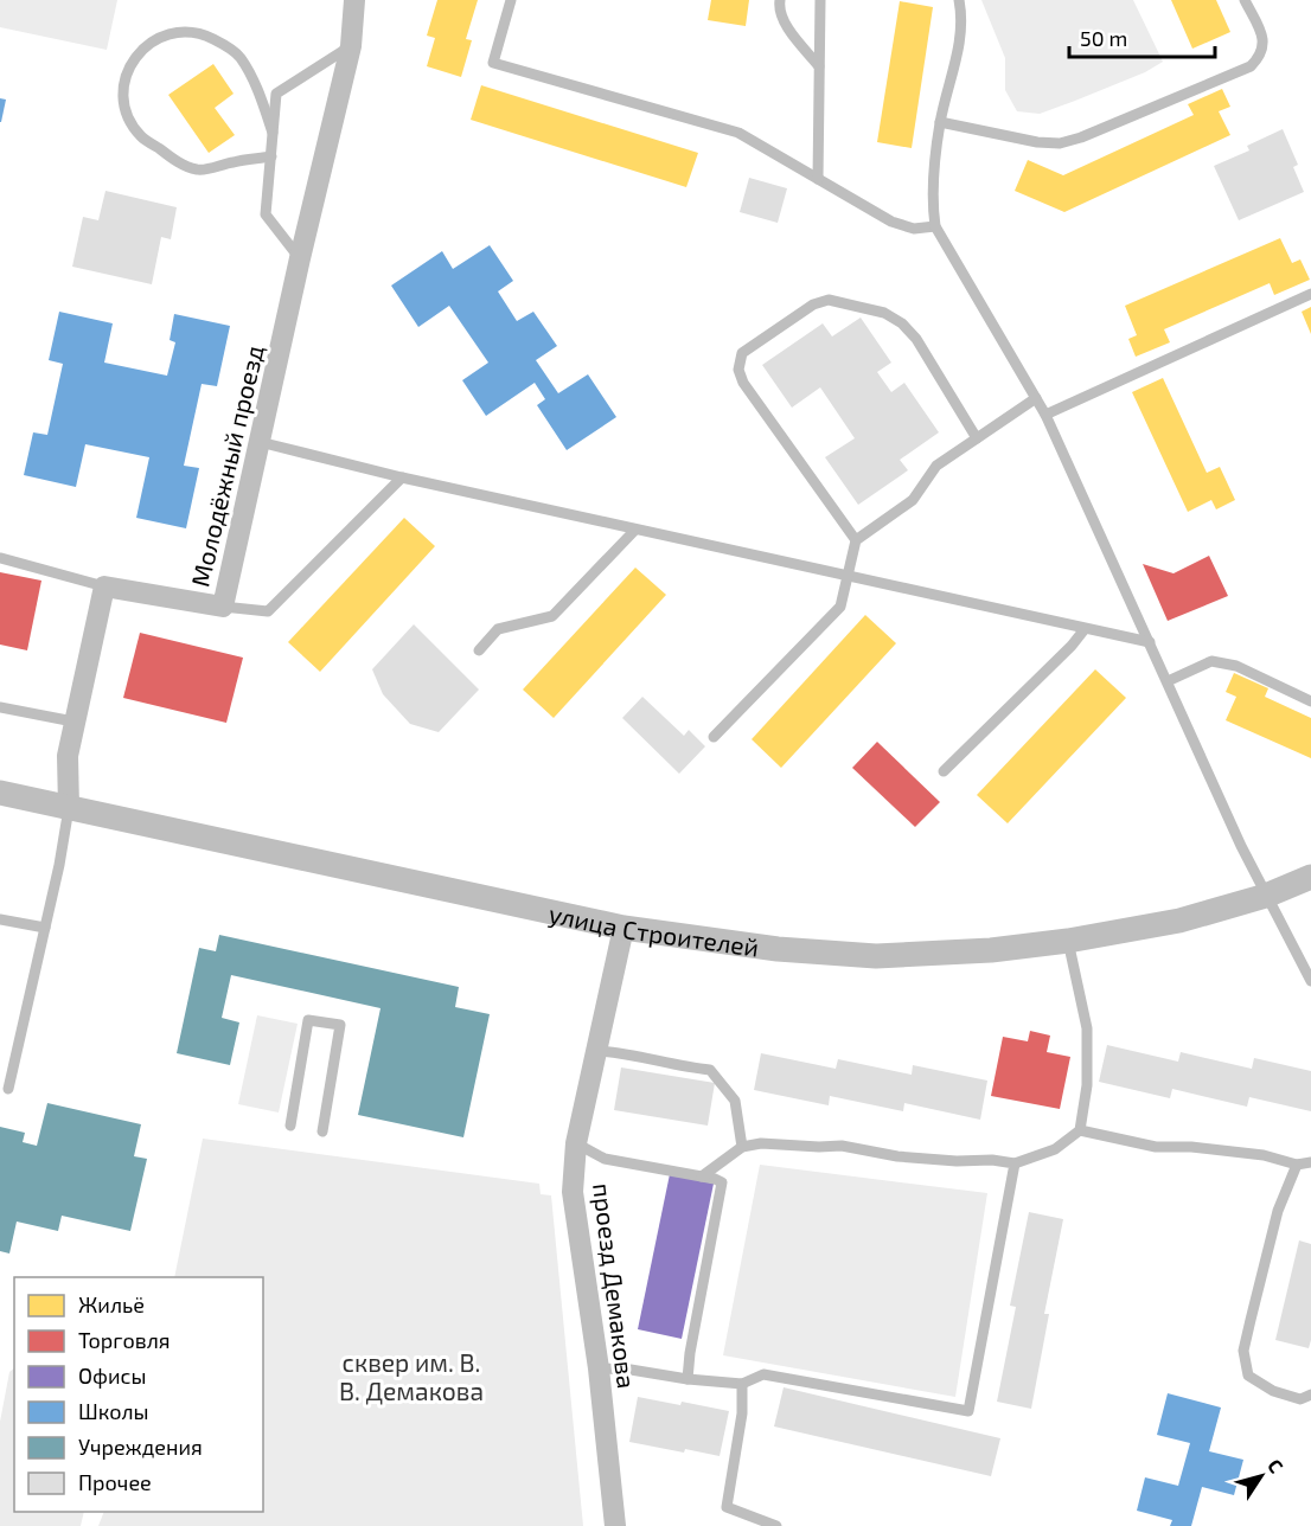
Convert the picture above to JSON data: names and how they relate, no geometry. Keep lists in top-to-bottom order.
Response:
{
  "streets": {
    "street": ["Молодёжный проезд", "улица Строителей", "проезд Демакова"]
  },
  "crossings": [
    ["улица Строителей", "проезд Демакова"]
  ],
  "parks": ["сквер им. В. В. Демакова"],
  "legend": [
    "Жильё",
    "Торговля",
    "Офисы",
    "Школы",
    "Учреждения",
    "Прочее"
  ],
  "scale_bar": "50 m",
  "north": "top right"
}
